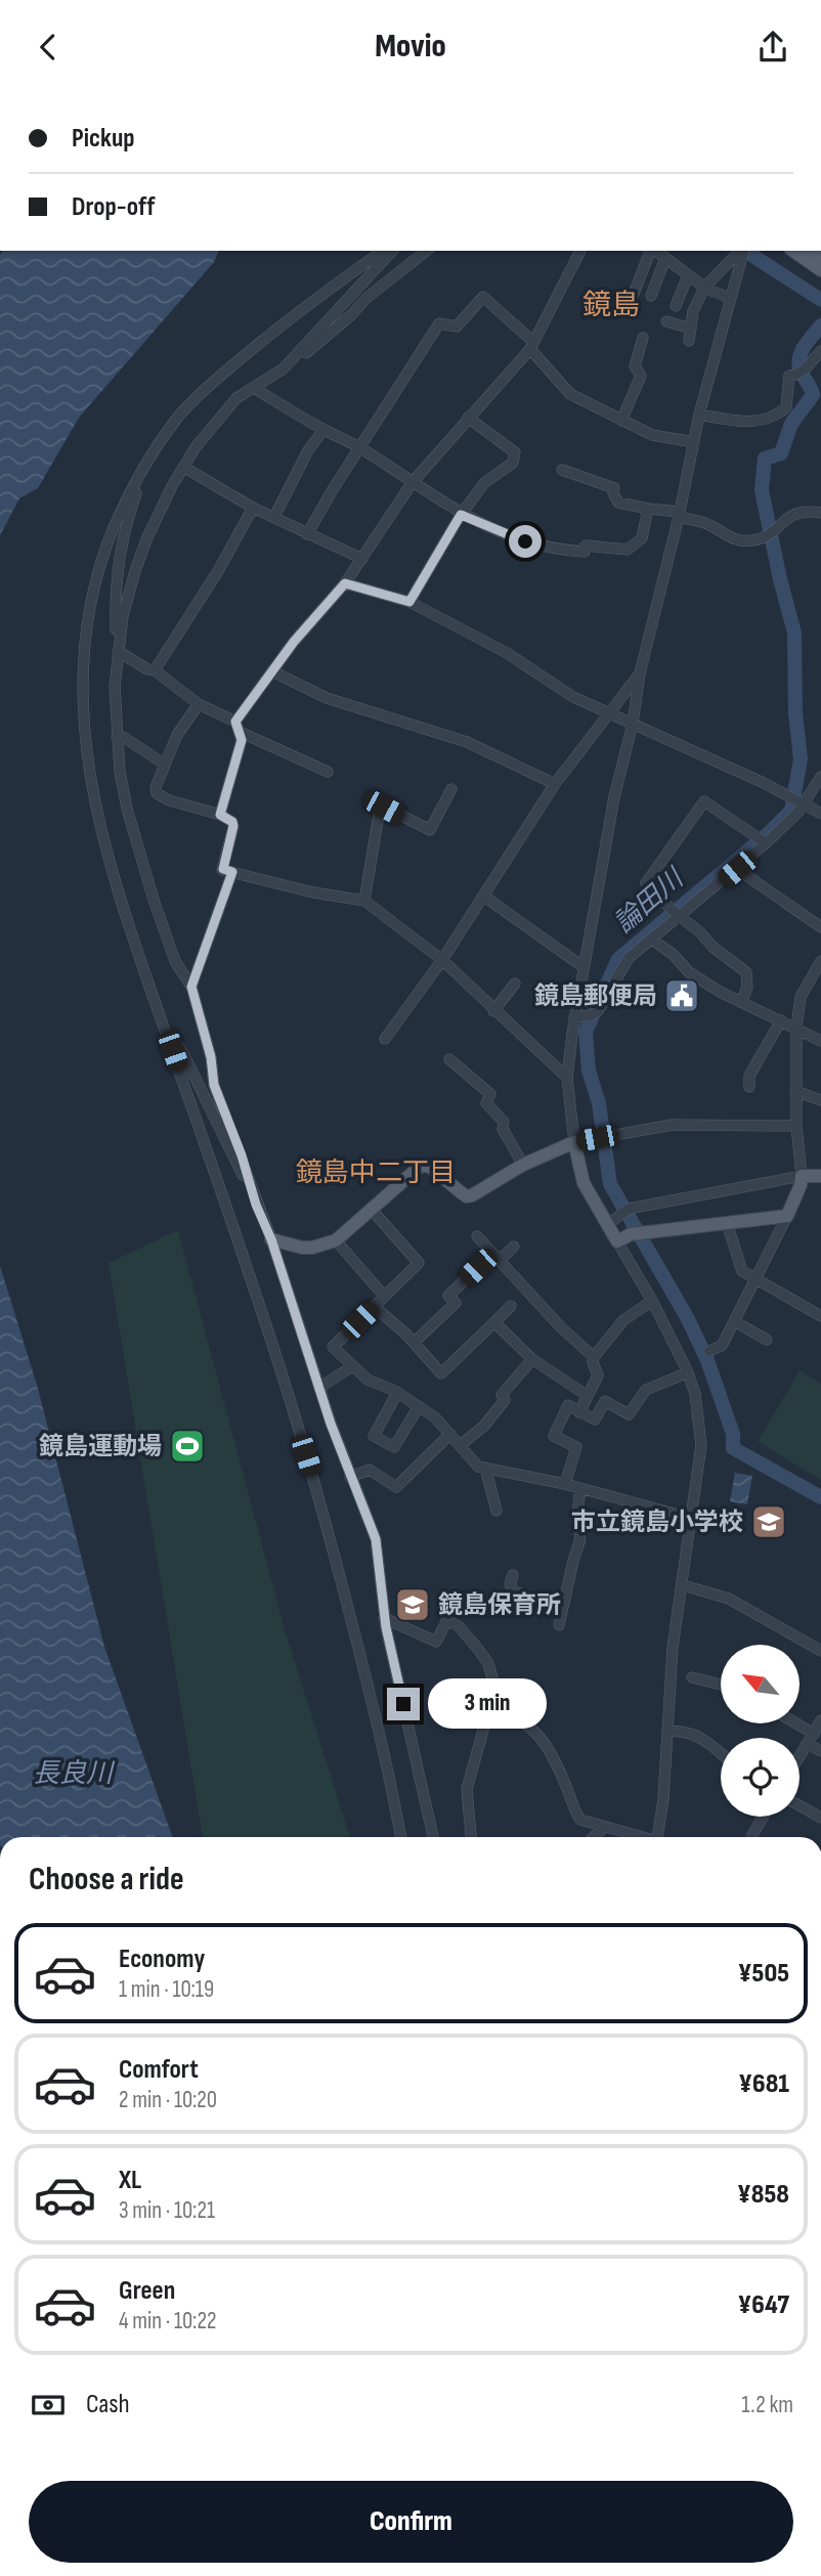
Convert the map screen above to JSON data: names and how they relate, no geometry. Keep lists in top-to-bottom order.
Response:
{
  "districts": ["鏡島", "鏡島中二丁目"],
  "water": ["論田川", "長良川"],
  "places": {
    "public building": ["鏡島郵便局"],
    "sports": ["鏡島運動場"],
    "school or university": ["市立鏡島小学校", "鏡島保育所"]
  },
  "north": "top left",
  "page": {
    "header": "Movio",
    "banner": ["Pickup", "Drop-off"],
    "bubble": "3 min",
    "heading": "Choose a ride",
    "list": [
      {
        "name": "Economy",
        "note": "1 min · 10:19",
        "value": "¥505"
      },
      {
        "name": "Comfort",
        "note": "2 min · 10:20",
        "value": "¥681"
      },
      {
        "name": "XL",
        "note": "3 min · 10:21",
        "value": "¥858"
      },
      {
        "name": "Green",
        "note": "4 min · 10:22",
        "value": "¥647"
      }
    ],
    "pay": ["Cash", "1.2 km"],
    "buttons": "Confirm"
  }
}
